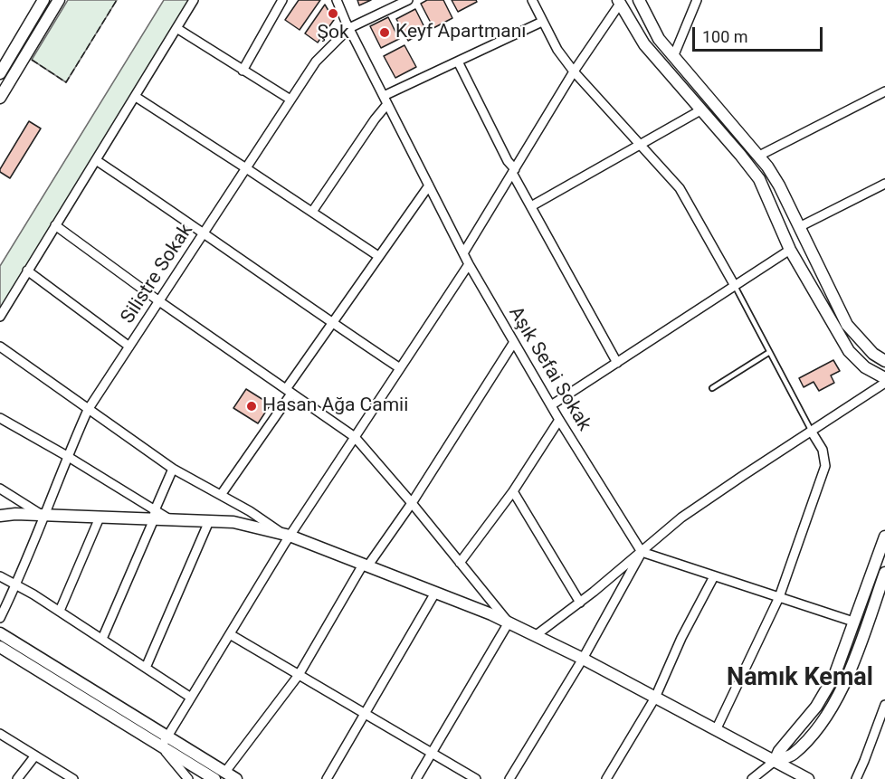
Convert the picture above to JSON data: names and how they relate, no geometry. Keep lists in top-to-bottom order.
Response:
{
  "streets": {
    "street": ["Silistre Sokak", "Aşık Sefai Sokak"]
  },
  "crossings": [
    ["Silistre Sokak", "Aşık Sefai Sokak"]
  ],
  "districts": ["Namık Kemal"],
  "places": ["Şok", "Keyf Apartmanı", "Hasan Ağa Camii"],
  "scale_bar": "100 m"
}
